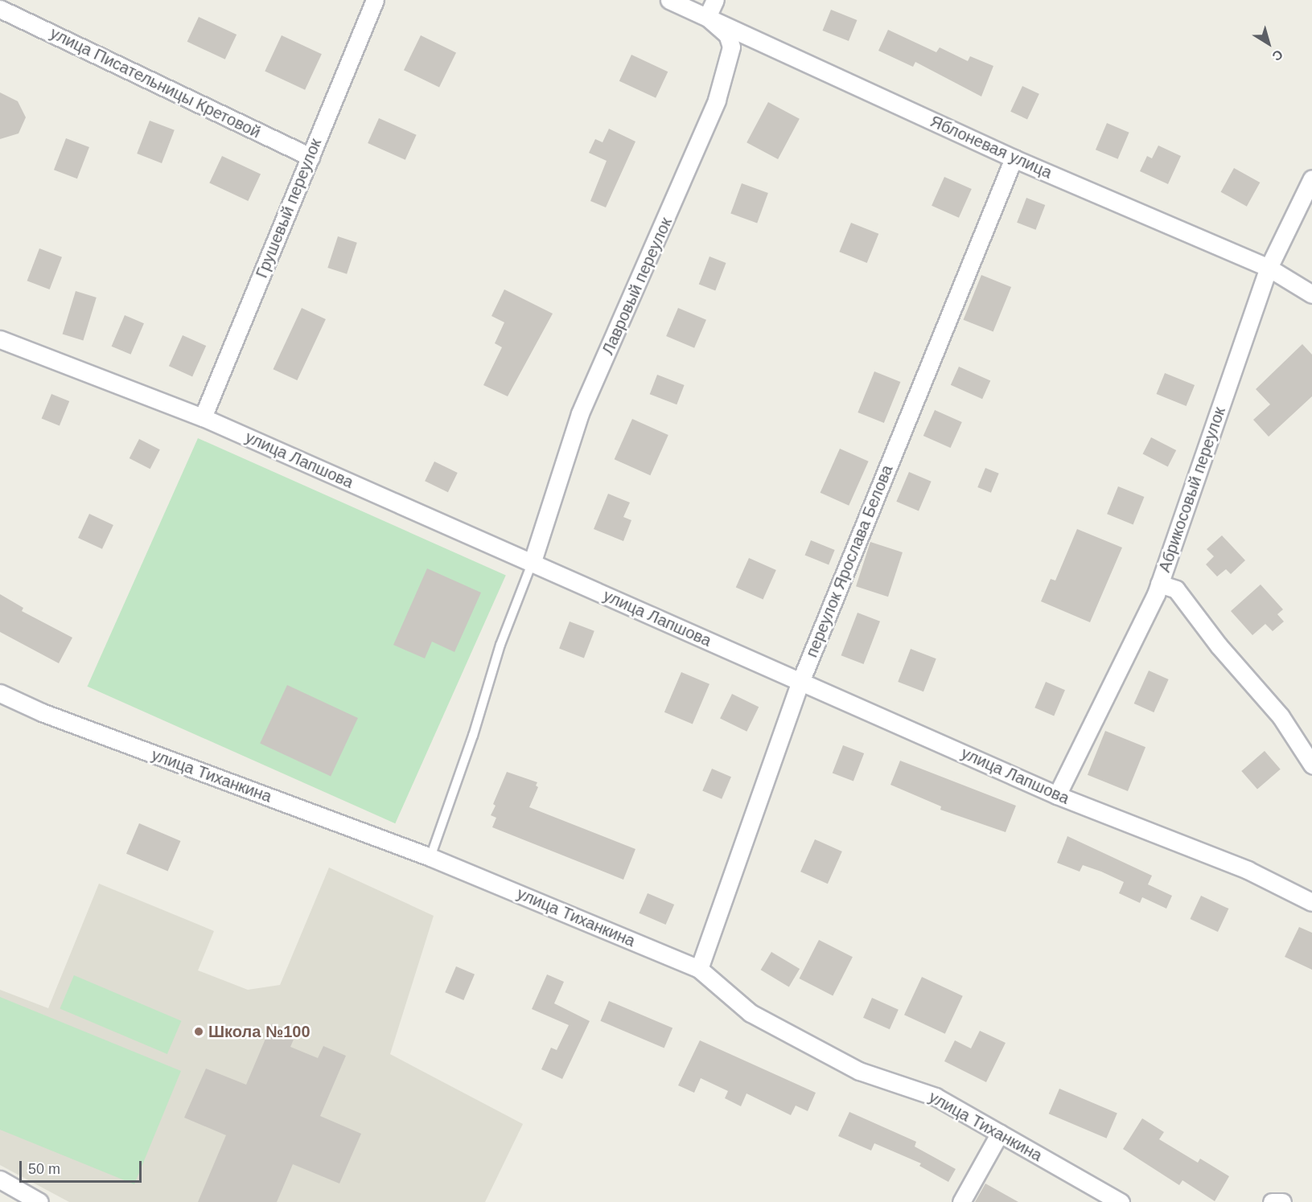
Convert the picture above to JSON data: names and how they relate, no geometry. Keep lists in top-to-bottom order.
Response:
{
  "streets": {
    "street": [
      "улица Писательницы Кретовой",
      "Яблоневая улица",
      "Грушевый переулок",
      "Лавровый переулок",
      "улица Лапшова",
      "Абрикосовый переулок",
      "переулок Ярослава Белова",
      "улица Тиханкина"
    ]
  },
  "crossings": [
    ["улица Писательницы Кретовой", "Грушевый переулок"],
    ["Яблоневая улица", "Лавровый переулок"],
    ["Яблоневая улица", "Абрикосовый переулок"],
    ["Яблоневая улица", "переулок Ярослава Белова"],
    ["Грушевый переулок", "улица Лапшова"],
    ["Лавровый переулок", "улица Лапшова"],
    ["улица Лапшова", "Абрикосовый переулок"],
    ["улица Лапшова", "переулок Ярослава Белова"],
    ["переулок Ярослава Белова", "улица Тиханкина"]
  ],
  "places": ["Школа №100"],
  "scale_bar": "50 m",
  "north": "bottom right"
}
